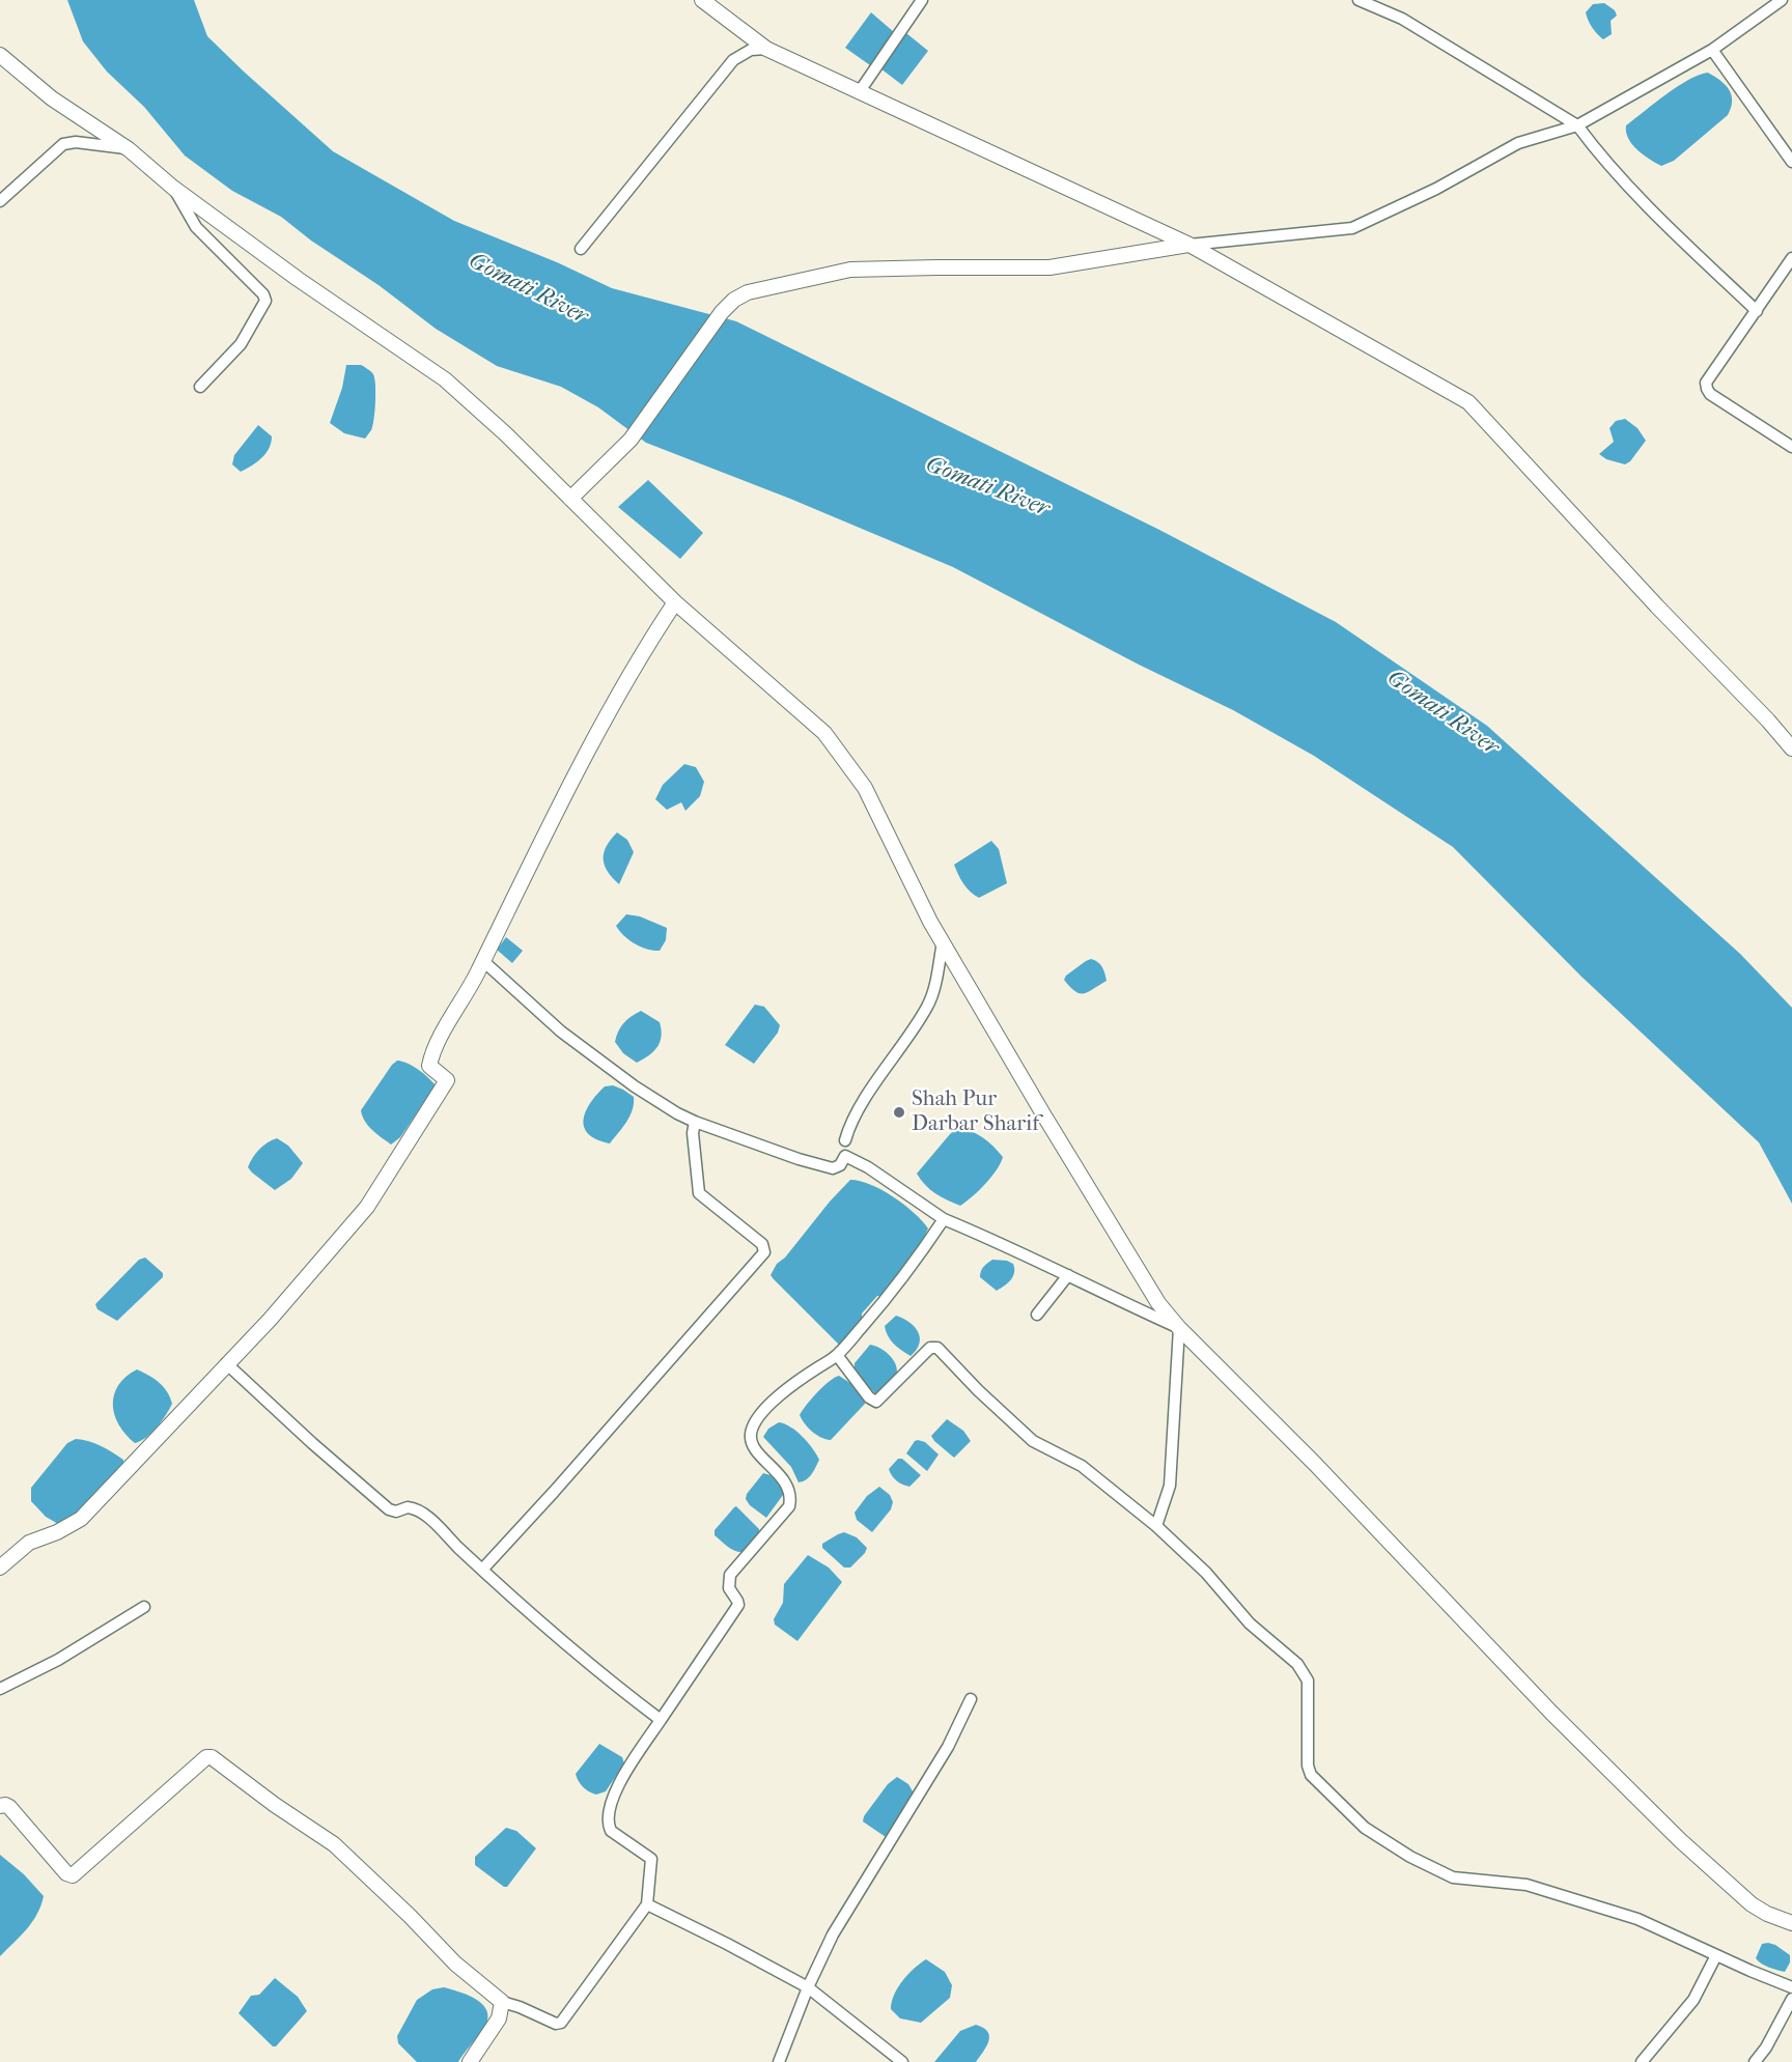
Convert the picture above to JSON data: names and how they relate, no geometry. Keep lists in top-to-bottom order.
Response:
{
  "water": ["Gomati River"],
  "places": ["Shah Pur Darbar Sharif"]
}
